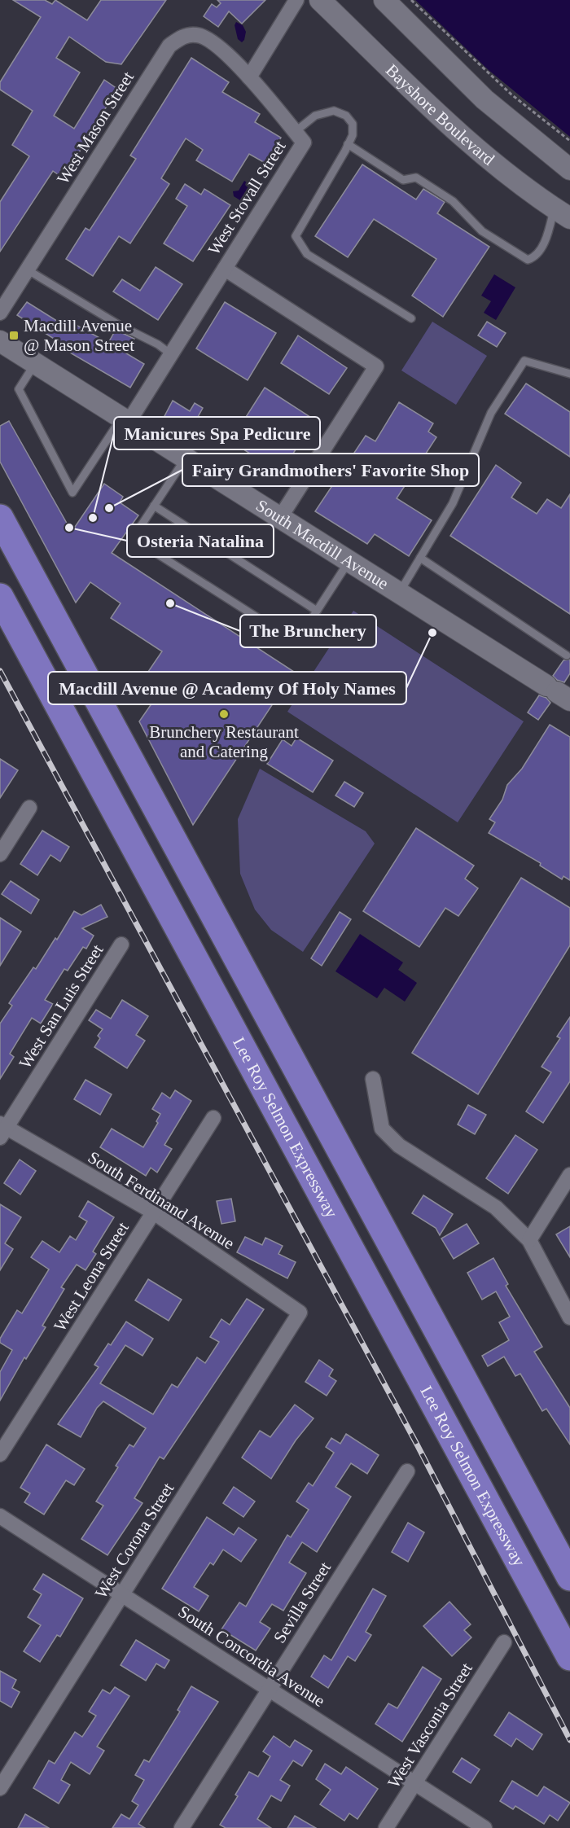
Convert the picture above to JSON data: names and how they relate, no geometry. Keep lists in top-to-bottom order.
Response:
{
  "streets": {
    "highway": ["Lee Roy Selmon Expressway"],
    "street": [
      "Bayshore Boulevard",
      "West Mason Street",
      "West Stovall Street",
      "South Macdill Avenue",
      "West San Luis Street",
      "South Ferdinand Avenue",
      "West Leona Street",
      "West Corona Street",
      "Sevilla Street",
      "South Concordia Avenue",
      "West Vasconia Street"
    ]
  },
  "crossings": [
    ["West Mason Street", "West Stovall Street"],
    ["West Stovall Street", "South Macdill Avenue"],
    ["West San Luis Street", "South Ferdinand Avenue"],
    ["South Ferdinand Avenue", "West Leona Street"],
    ["South Ferdinand Avenue", "West Corona Street"],
    ["West Corona Street", "South Concordia Avenue"],
    ["Sevilla Street", "South Concordia Avenue"],
    ["South Concordia Avenue", "West Vasconia Street"]
  ],
  "places": {
    "transit": ["Macdill Avenue @ Mason Street"],
    "other": [
      "Fairy Grandmothers' Favorite Shop",
      "Manicures Spa Pedicure",
      "Osteria Natalina",
      "The Brunchery",
      "Macdill Avenue @ Academy Of Holy Names",
      "Brunchery Restaurant and Catering"
    ]
  }
}
